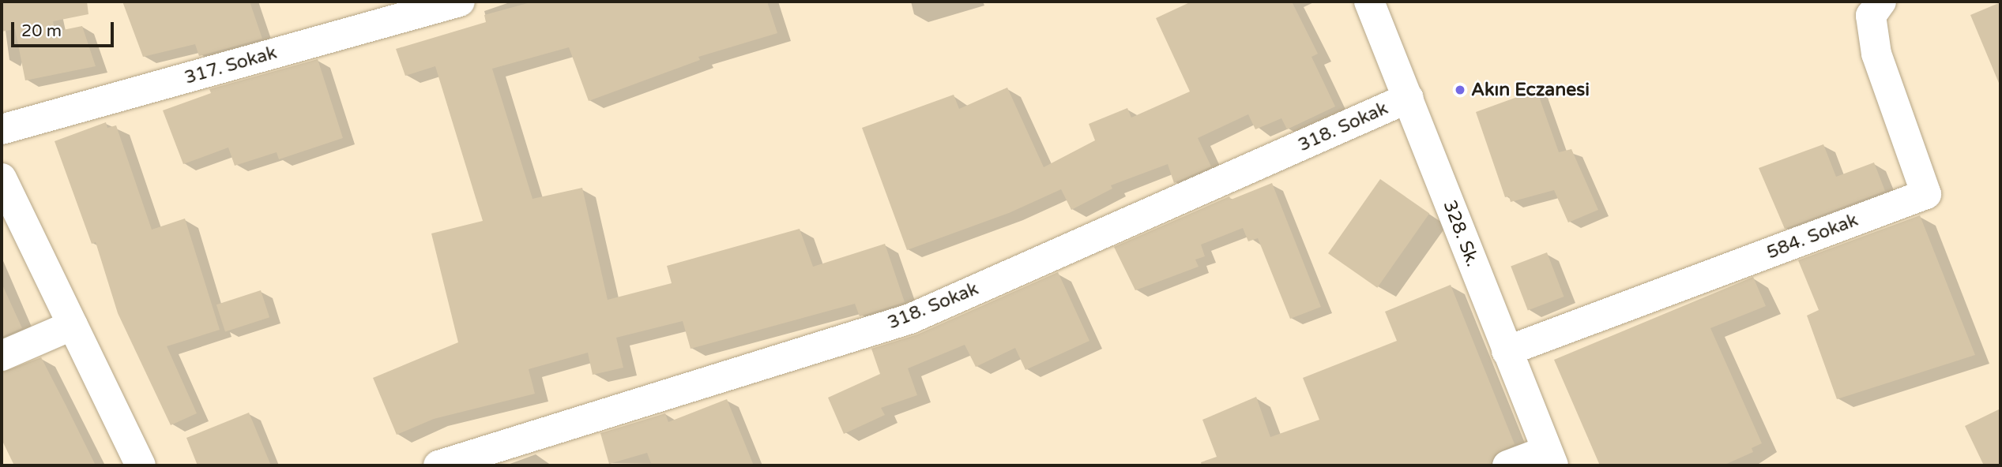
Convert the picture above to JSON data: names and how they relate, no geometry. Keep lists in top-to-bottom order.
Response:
{
  "streets": {
    "street": [
      "317. Sokak",
      "318. Sokak",
      "328. Sk.",
      "584. Sokak"
    ]
  },
  "crossings": [
    ["318. Sokak", "328. Sk."],
    ["328. Sk.", "584. Sokak"]
  ],
  "places": ["Akın Eczanesi"],
  "scale_bar": "20 m"
}
